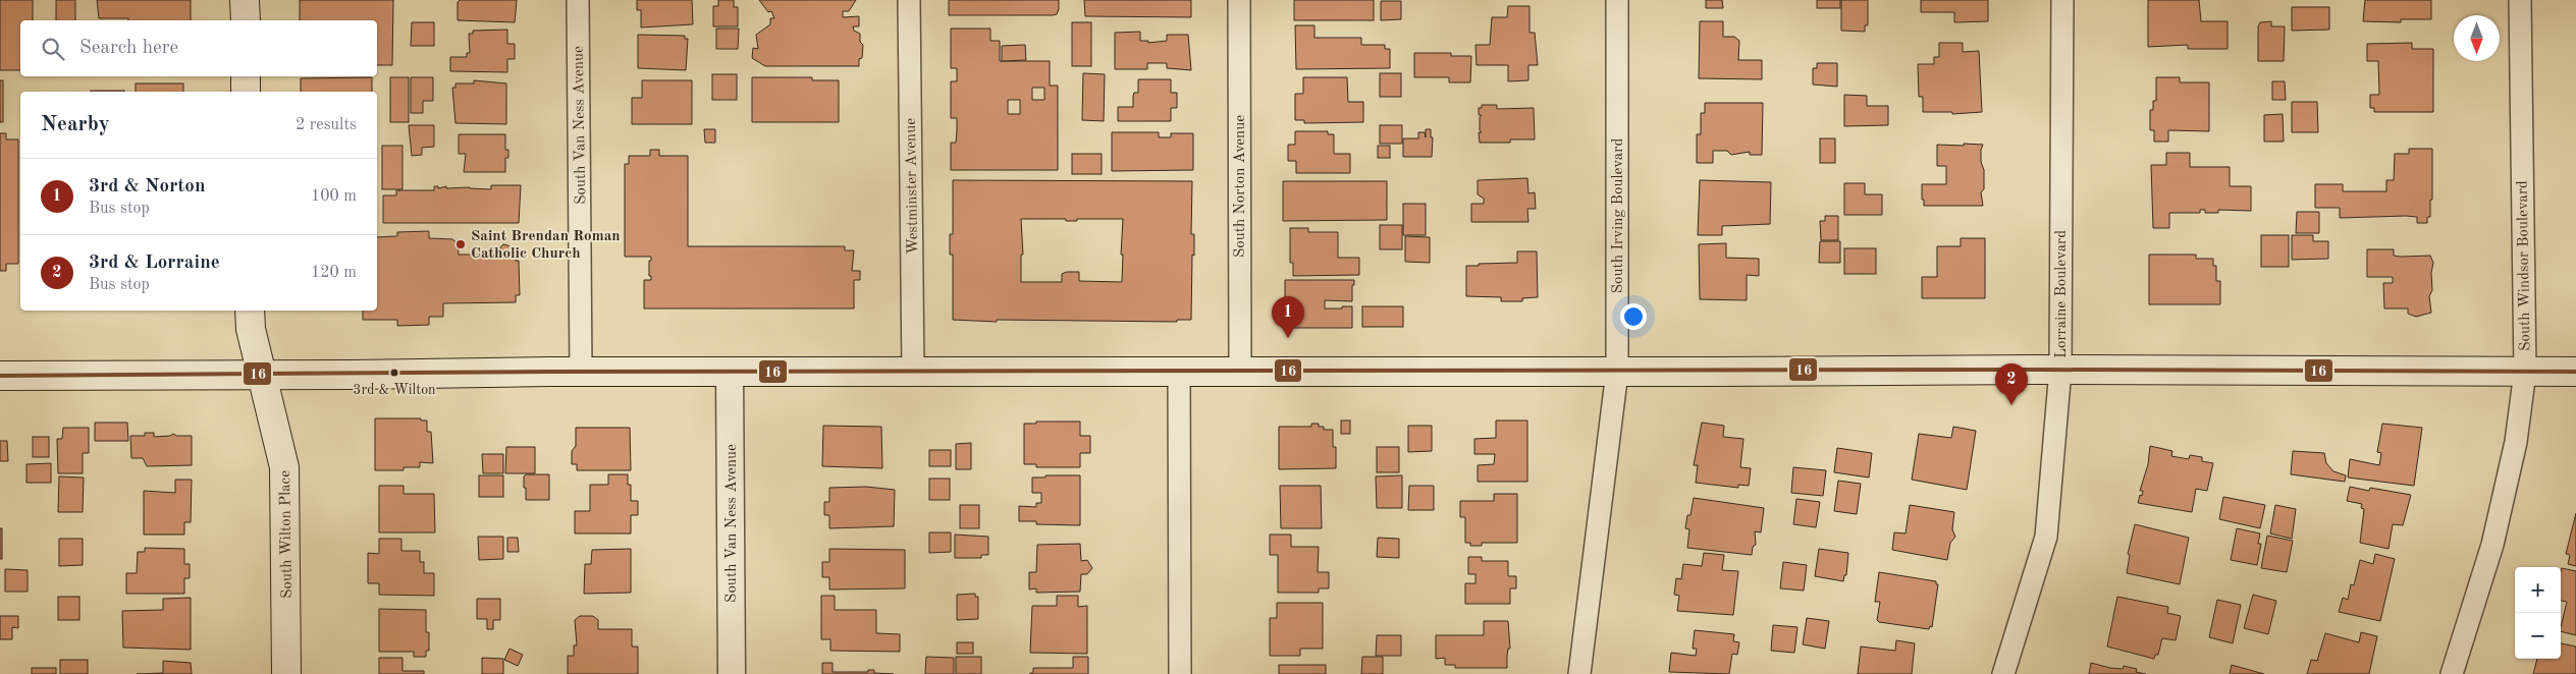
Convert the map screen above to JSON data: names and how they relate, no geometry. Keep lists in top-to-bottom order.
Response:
{
  "streets": {
    "main road": ["South Wilton Place"],
    "street": [
      "South Van Ness Avenue",
      "Westminster Avenue",
      "South Norton Avenue",
      "South Irving Boulevard",
      "South Windsor Boulevard",
      "Lorraine Boulevard"
    ]
  },
  "places": ["Saint Brendan Roman Catholic Church", "3rd & Wilton"],
  "lines": ["transit line 16"],
  "north": "bottom",
  "page": {
    "search": "Search here",
    "heading": ["Nearby", "2 results"],
    "list": [
      {
        "mark": "1",
        "name": "3rd & Norton",
        "note": "Bus stop",
        "value": "100 m"
      },
      {
        "mark": "2",
        "name": "3rd & Lorraine",
        "note": "Bus stop",
        "value": "120 m"
      }
    ],
    "pins": ["1", "2"],
    "map_buttons": ["+", "−"]
  }
}
